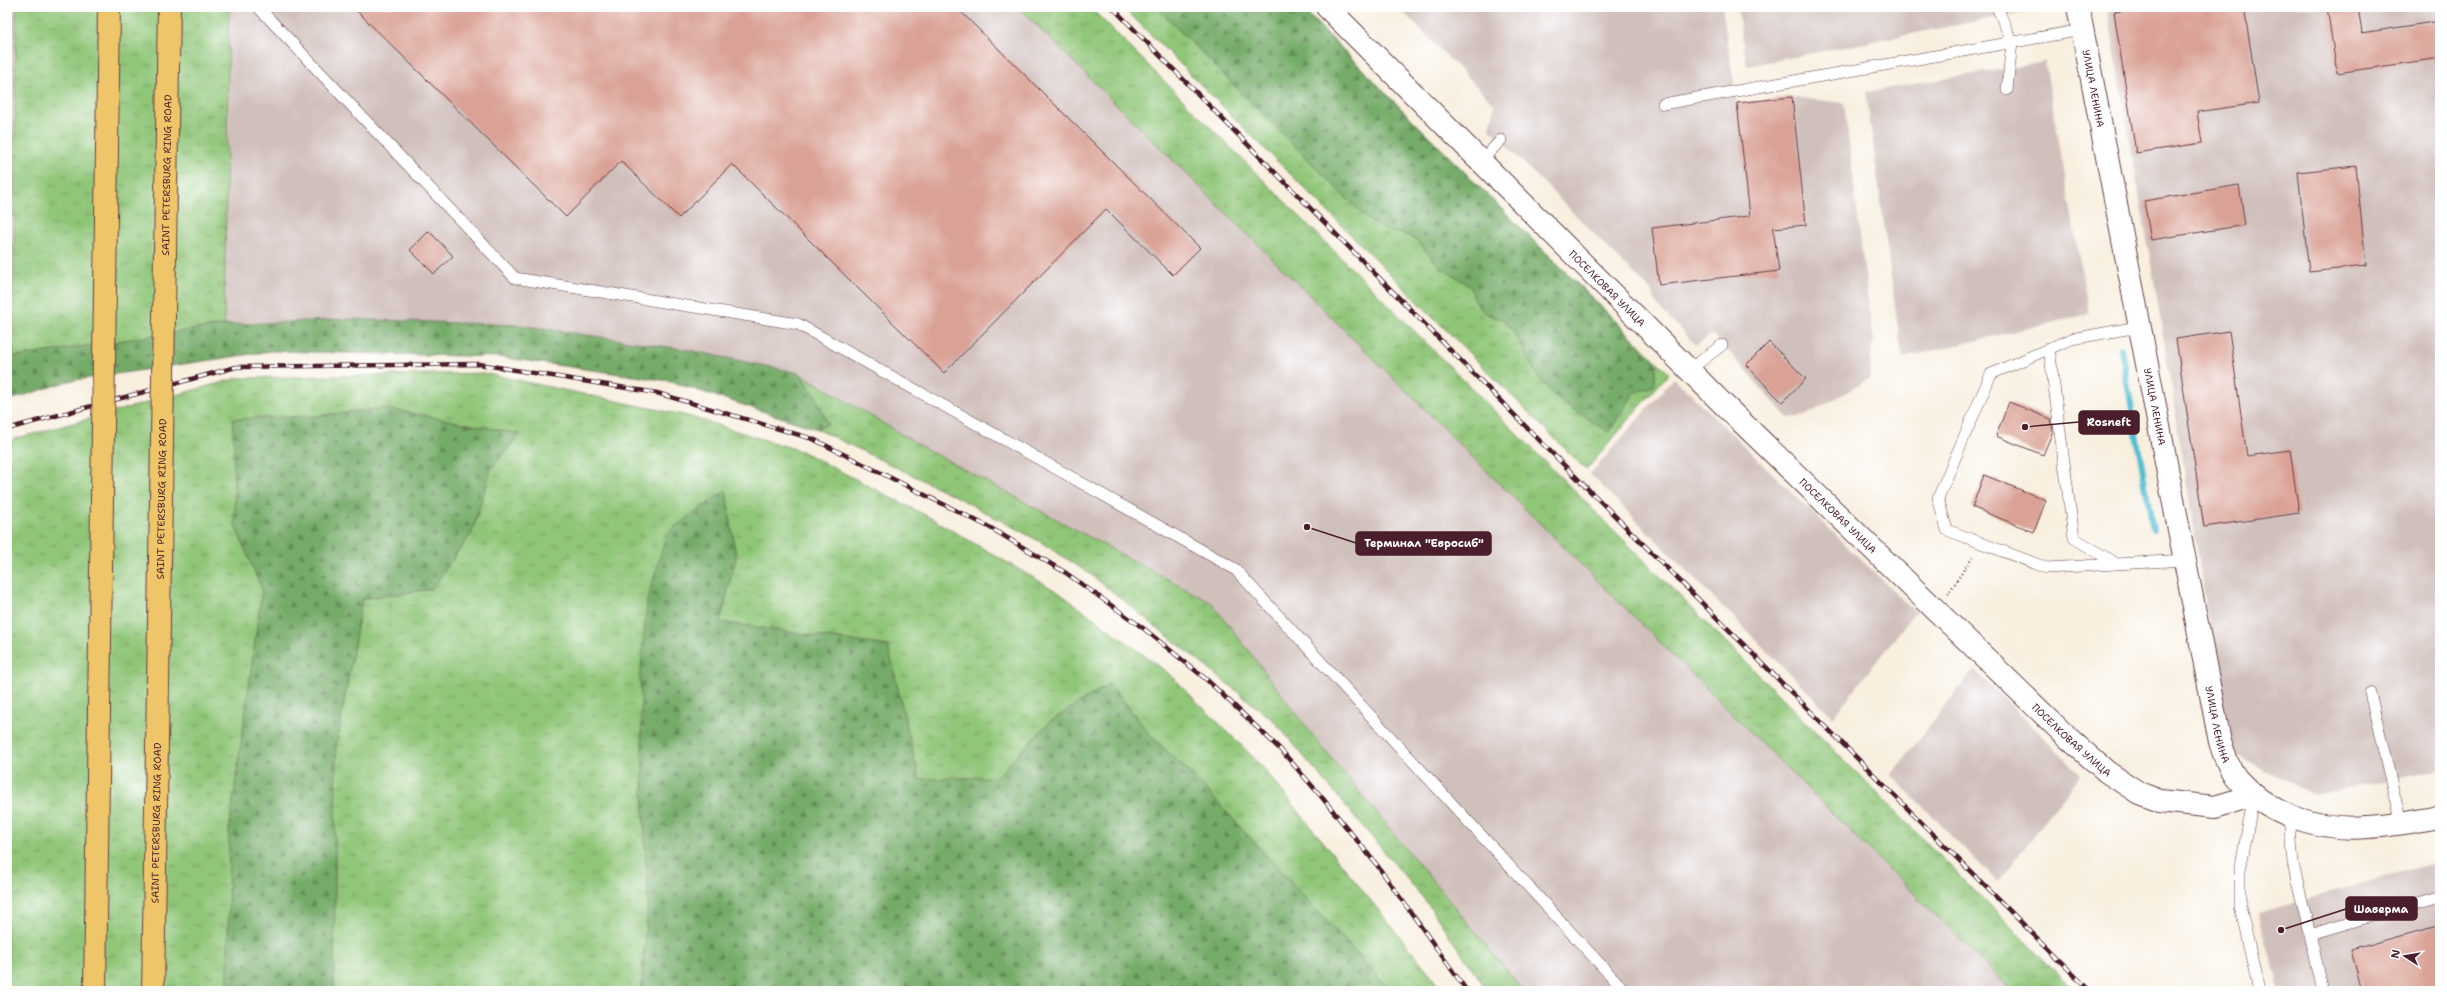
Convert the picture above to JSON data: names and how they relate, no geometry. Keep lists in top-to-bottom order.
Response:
{
  "streets": {
    "highway": ["SAINT PETERSBURG RING ROAD"],
    "street": ["УЛИЦА ЛЕНИНА", "ПОСЕЛКОВАЯ УЛИЦА"]
  },
  "crossings": [
    ["УЛИЦА ЛЕНИНА", "ПОСЕЛКОВАЯ УЛИЦА"]
  ],
  "places": ["Rosneft", "Терминал \"Евросиб\"", "Шаверма"],
  "north": "left"
}
